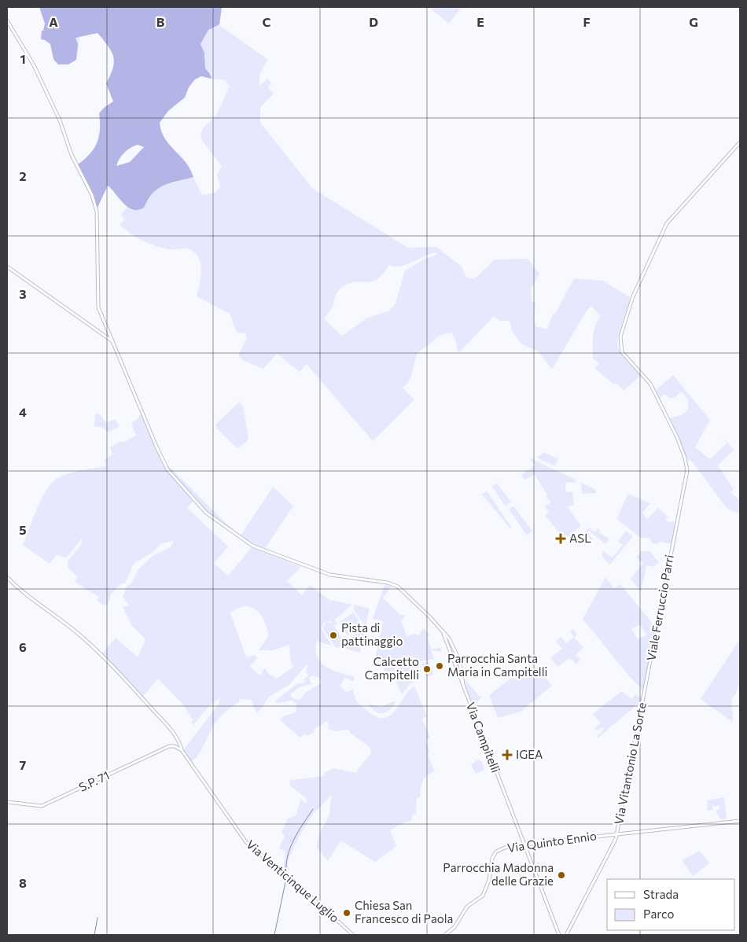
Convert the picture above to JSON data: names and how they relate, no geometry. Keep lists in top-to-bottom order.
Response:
{
  "streets": {
    "street": [
      "Viale Ferruccio Parri",
      "Via Campitelli",
      "Via Vitantonio La Sorte",
      "S.P. 71",
      "Via Quinto Ennio",
      "Via Venticinque Luglio"
    ]
  },
  "crossings": [
    ["Viale Ferruccio Parri", "Via Vitantonio La Sorte"],
    ["Via Campitelli", "Via Quinto Ennio"],
    ["Via Vitantonio La Sorte", "Via Quinto Ennio"],
    ["S.P. 71", "Via Venticinque Luglio"]
  ],
  "places": {
    "health": ["ASL", "IGEA"],
    "other": [
      "Pista di pattinaggio",
      "Parrocchia Santa Maria in Campitelli",
      "Calcetto Campitelli",
      "Parrocchia Madonna delle Grazie",
      "Chiesa San Francesco di Paola"
    ]
  },
  "legend": ["Strada", "Parco"],
  "grid": {
    "columns": [
      "A",
      "B",
      "C",
      "D",
      "E",
      "F",
      "G"
    ],
    "rows": [
      "1",
      "2",
      "3",
      "4",
      "5",
      "6",
      "7",
      "8"
    ]
  }
}
